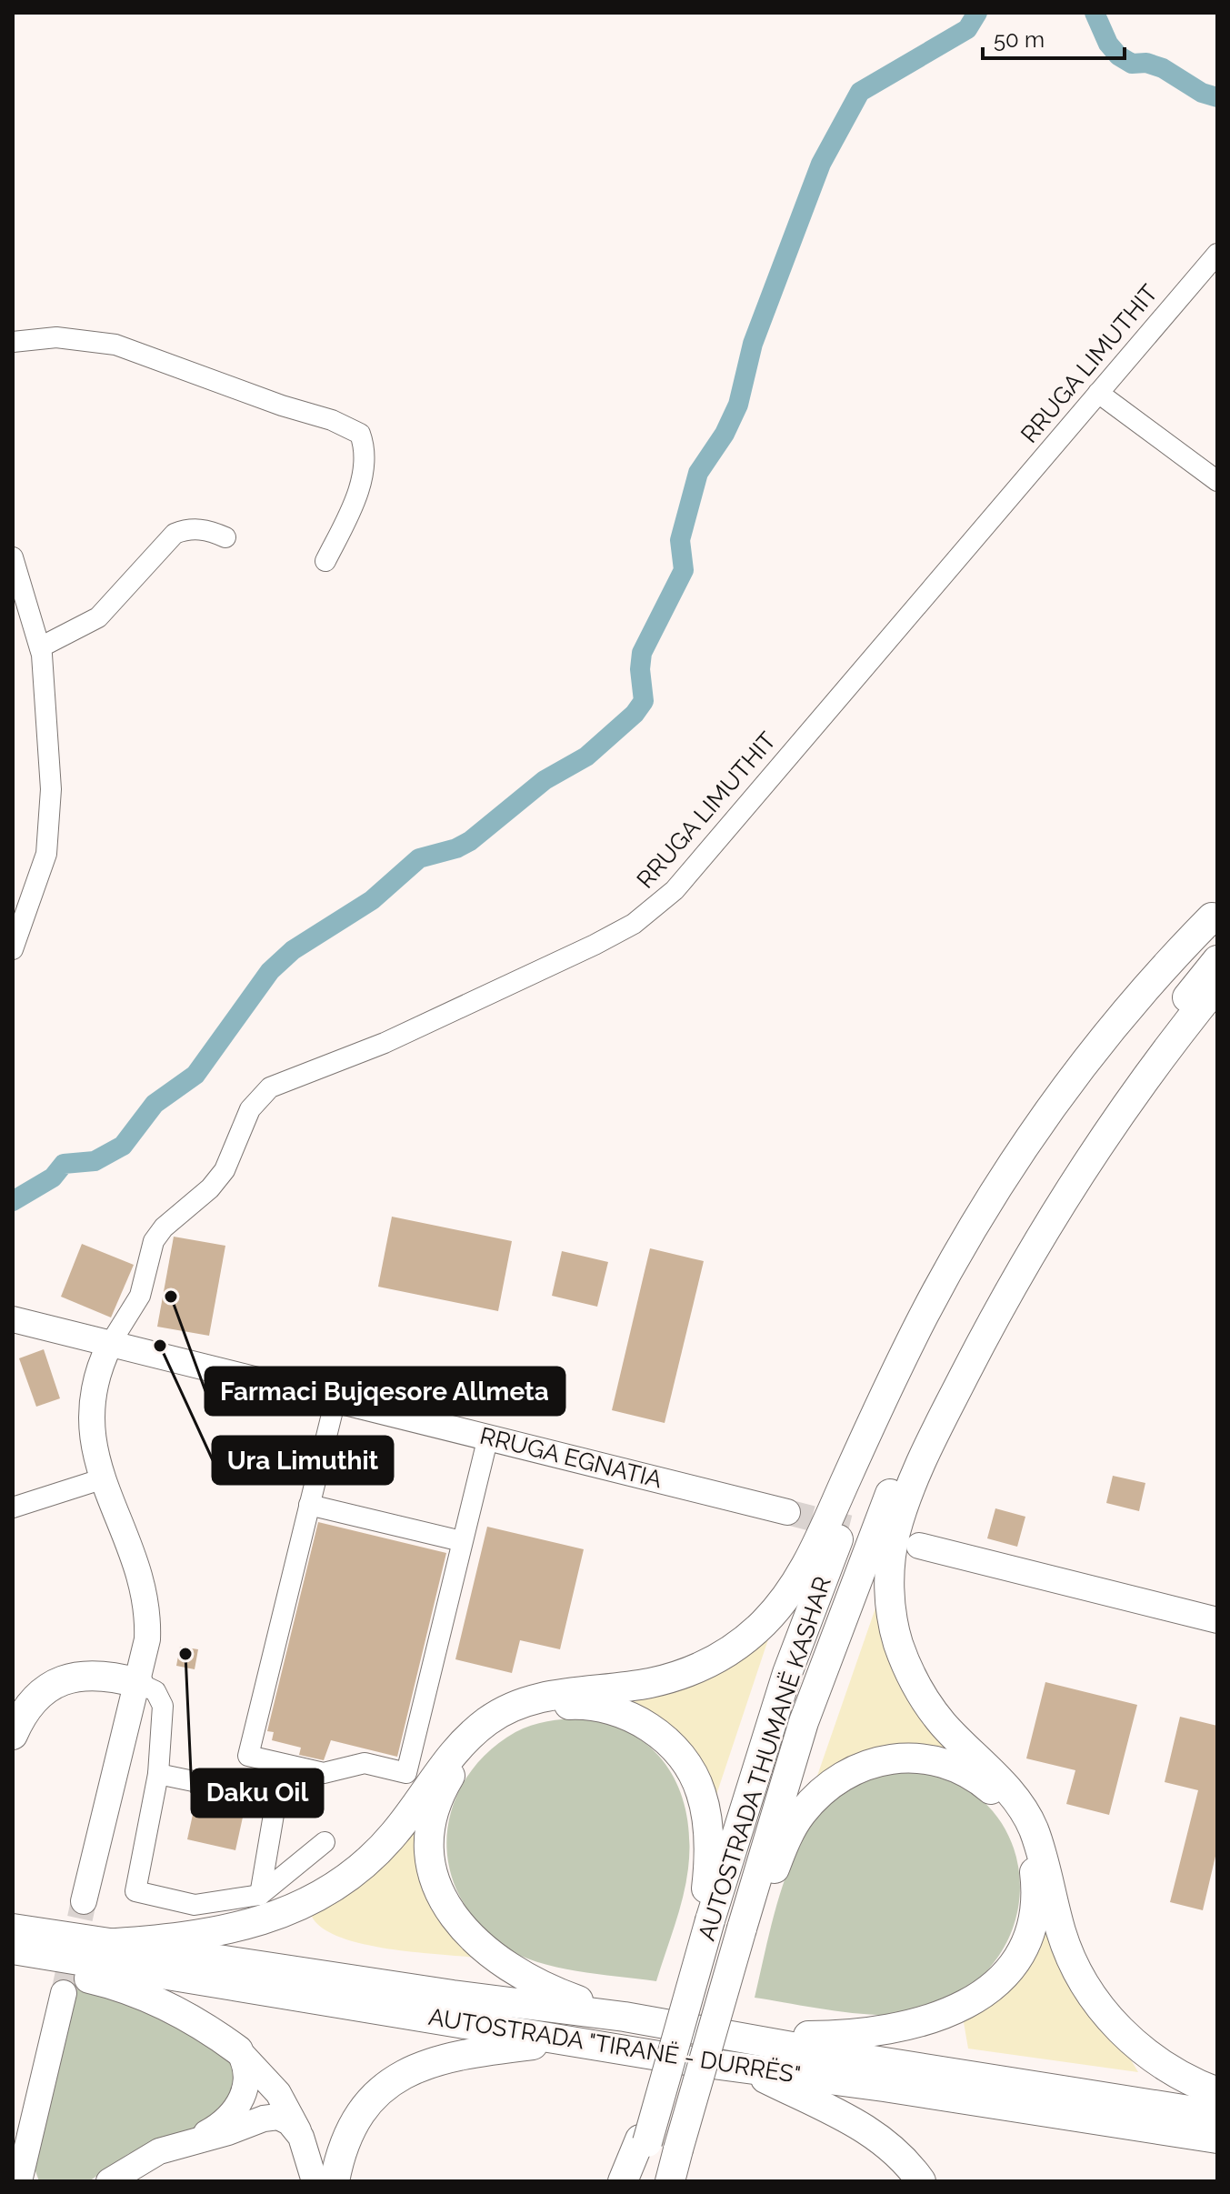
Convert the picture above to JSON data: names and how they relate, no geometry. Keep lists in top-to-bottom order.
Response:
{
  "streets": {
    "highway": ["AUTOSTRADA THUMANË KASHAR", "AUTOSTRADA \"TIRANË - DURRËS\""],
    "main road": ["RRUGA EGNATIA"],
    "street": ["RRUGA LIMUTHIT"]
  },
  "crossings": [
    ["RRUGA LIMUTHIT", "RRUGA EGNATIA"]
  ],
  "places": ["Farmaci Bujqesore Allmeta", "Ura Limuthit", "Daku Oil"],
  "scale_bar": "50 m"
}
